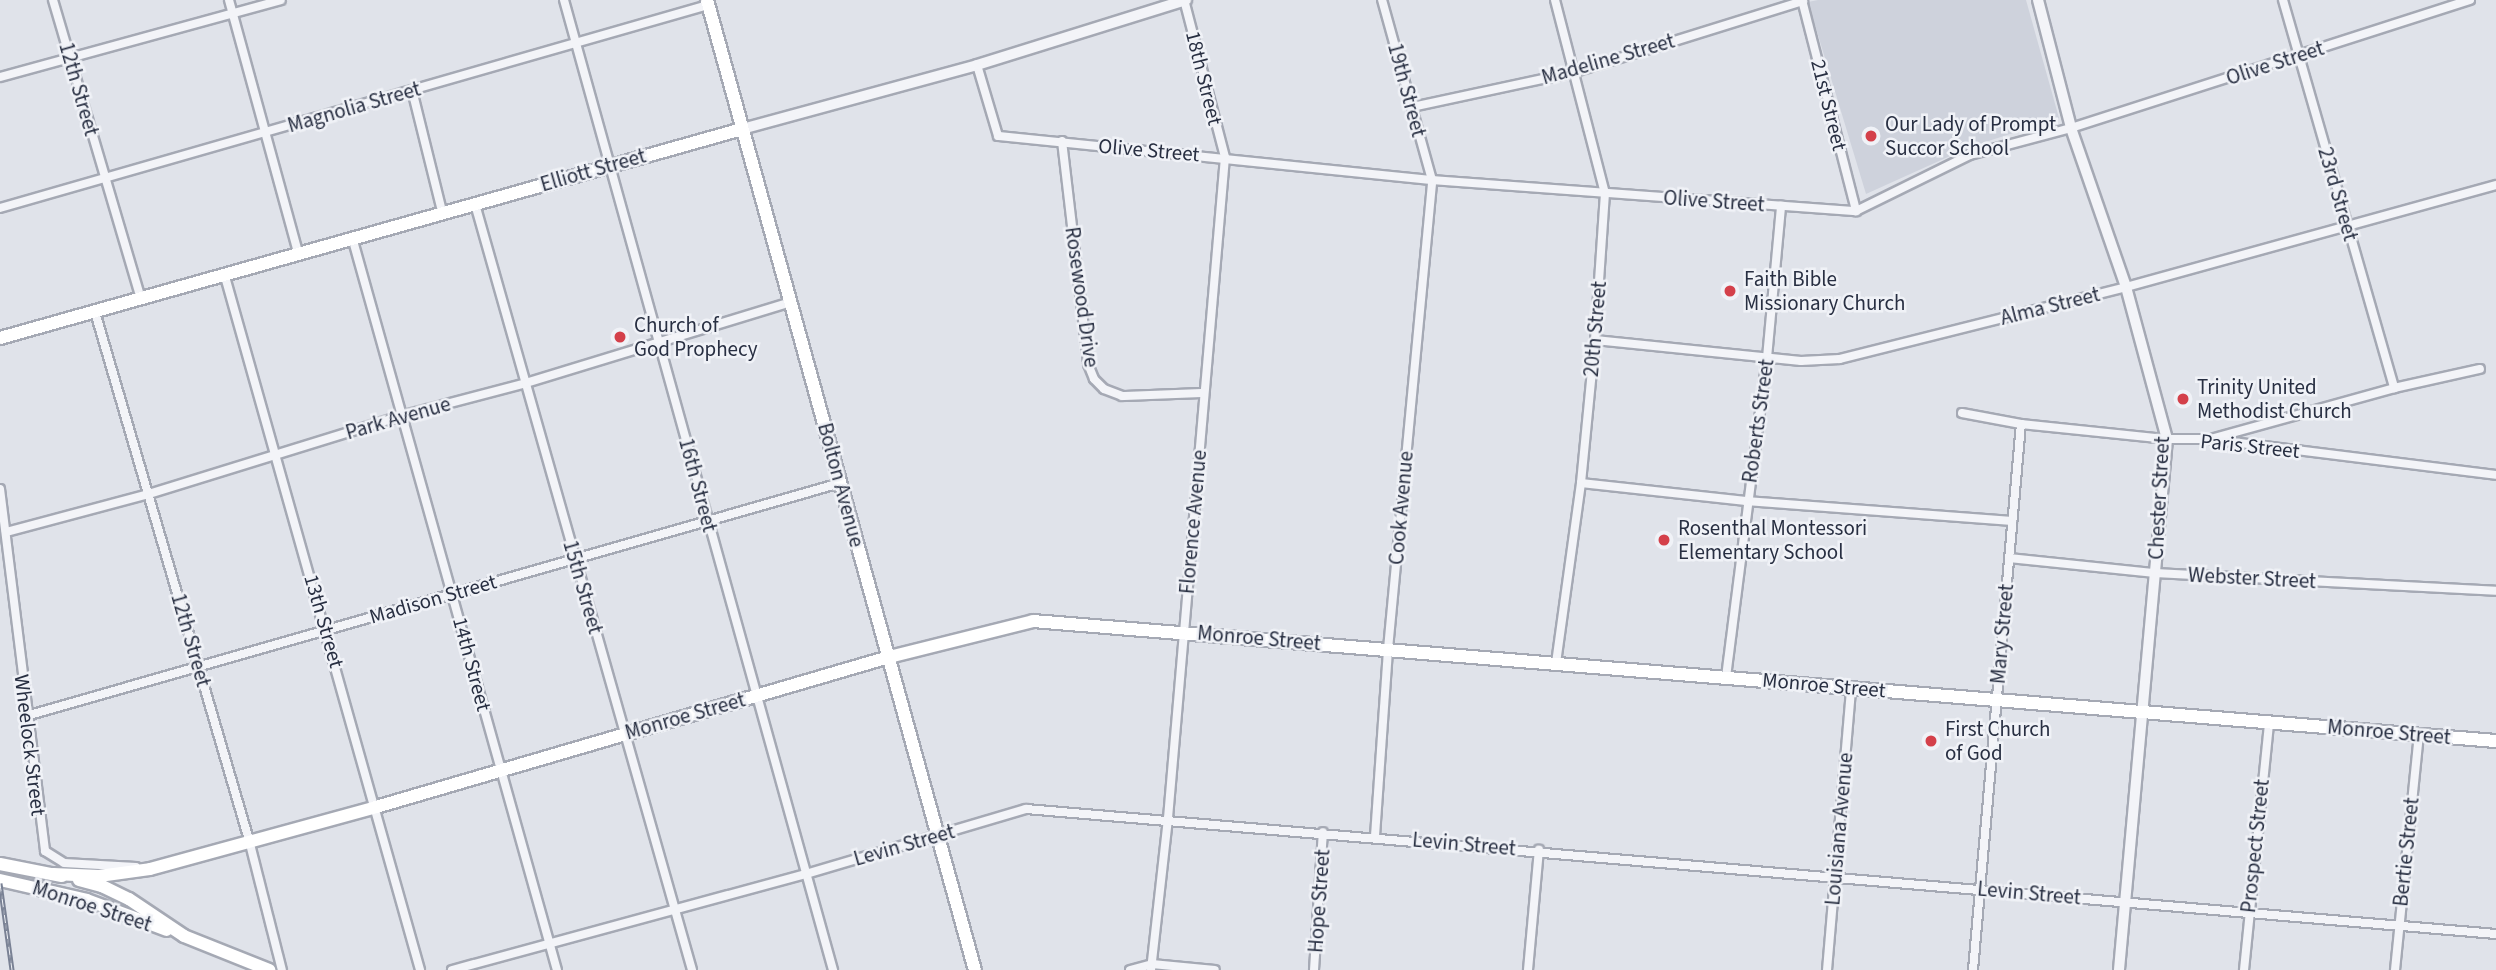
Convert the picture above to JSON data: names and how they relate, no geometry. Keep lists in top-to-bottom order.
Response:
{
  "streets": {
    "main road": ["Elliott Street", "Bolton Avenue", "Monroe Street"],
    "street": [
      "Madeline Street",
      "Olive Street",
      "18th Street",
      "12th Street",
      "19th Street",
      "21st Street",
      "Magnolia Street",
      "23rd Street",
      "Rosewood Drive",
      "Alma Street",
      "20th Street",
      "Park Avenue",
      "Roberts Street",
      "Paris Street",
      "16th Street",
      "Chester Street",
      "Cook Avenue",
      "Florence Avenue",
      "Webster Street",
      "15th Street",
      "Madison Street",
      "13th Street",
      "Mary Street",
      "14th Street",
      "Wheelock Street",
      "Louisiana Avenue",
      "Levin Street",
      "Prospect Street",
      "Bertie Street",
      "Hope Street"
    ]
  },
  "crossings": [
    ["Madeline Street", "19th Street"],
    ["Madeline Street", "21st Street"],
    ["Madeline Street", "20th Street"],
    ["Olive Street", "18th Street"],
    ["Olive Street", "19th Street"],
    ["Olive Street", "21st Street"],
    ["Olive Street", "Elliott Street"],
    ["Olive Street", "23rd Street"],
    ["Olive Street", "Rosewood Drive"],
    ["Olive Street", "20th Street"],
    ["Olive Street", "Roberts Street"],
    ["Olive Street", "Chester Street"],
    ["Olive Street", "Cook Avenue"],
    ["Olive Street", "Florence Avenue"],
    ["18th Street", "Elliott Street"],
    ["18th Street", "Florence Avenue"],
    ["12th Street", "Magnolia Street"],
    ["12th Street", "Elliott Street"],
    ["12th Street", "Park Avenue"],
    ["12th Street", "Madison Street"],
    ["12th Street", "Monroe Street"],
    ["19th Street", "Cook Avenue"],
    ["Magnolia Street", "16th Street"],
    ["Magnolia Street", "Bolton Avenue"],
    ["Elliott Street", "16th Street"],
    ["Elliott Street", "Bolton Avenue"],
    ["Elliott Street", "15th Street"],
    ["Elliott Street", "13th Street"],
    ["Elliott Street", "14th Street"],
    ["23rd Street", "Alma Street"],
    ["Rosewood Drive", "Florence Avenue"],
    ["Alma Street", "20th Street"],
    ["Alma Street", "Roberts Street"],
    ["Alma Street", "Chester Street"],
    ["20th Street", "Monroe Street"],
    ["Park Avenue", "16th Street"],
    ["Park Avenue", "Bolton Avenue"],
    ["Park Avenue", "15th Street"],
    ["Park Avenue", "13th Street"],
    ["Park Avenue", "14th Street"],
    ["Park Avenue", "Wheelock Street"],
    ["Roberts Street", "Monroe Street"],
    ["Paris Street", "Chester Street"],
    ["Paris Street", "Mary Street"],
    ["16th Street", "Madison Street"],
    ["16th Street", "Monroe Street"],
    ["16th Street", "Levin Street"],
    ["Bolton Avenue", "Madison Street"],
    ["Bolton Avenue", "Monroe Street"],
    ["Bolton Avenue", "Levin Street"],
    ["Chester Street", "Webster Street"],
    ["Chester Street", "Monroe Street"],
    ["Chester Street", "Levin Street"],
    ["Cook Avenue", "Monroe Street"],
    ["Cook Avenue", "Levin Street"],
    ["Florence Avenue", "Monroe Street"],
    ["Florence Avenue", "Levin Street"],
    ["Webster Street", "Mary Street"],
    ["15th Street", "Madison Street"],
    ["15th Street", "Monroe Street"],
    ["15th Street", "Levin Street"],
    ["Madison Street", "13th Street"],
    ["Madison Street", "14th Street"],
    ["Madison Street", "Wheelock Street"],
    ["13th Street", "Monroe Street"],
    ["Mary Street", "Monroe Street"],
    ["Mary Street", "Levin Street"],
    ["Monroe Street", "14th Street"],
    ["Monroe Street", "Wheelock Street"],
    ["Monroe Street", "Louisiana Avenue"],
    ["Monroe Street", "Prospect Street"],
    ["Monroe Street", "Bertie Street"],
    ["14th Street", "Levin Street"],
    ["Louisiana Avenue", "Levin Street"],
    ["Levin Street", "Prospect Street"],
    ["Levin Street", "Bertie Street"],
    ["Levin Street", "Hope Street"]
  ],
  "places": [
    "Our Lady of Prompt Succor School",
    "Faith Bible Missionary Church",
    "Church of God Prophecy",
    "Trinity United Methodist Church",
    "Rosenthal Montessori Elementary School",
    "First Church of God"
  ]
}
